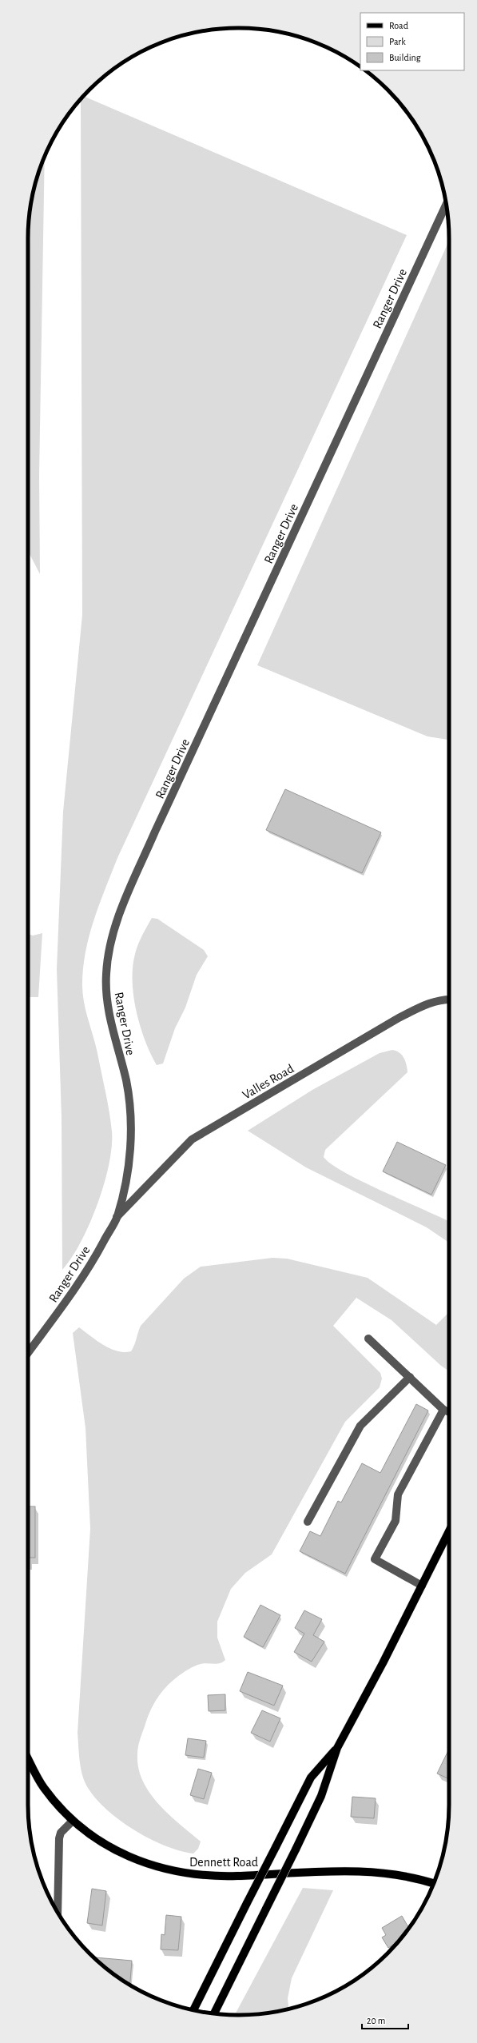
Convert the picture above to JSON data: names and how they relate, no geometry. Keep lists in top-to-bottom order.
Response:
{
  "streets": {
    "main road": ["Dennett Road"],
    "street": ["Ranger Drive", "Valles Road"]
  },
  "crossings": [
    ["Ranger Drive", "Valles Road"]
  ],
  "legend": ["Road", "Park", "Building"],
  "scale_bar": "20 m"
}
